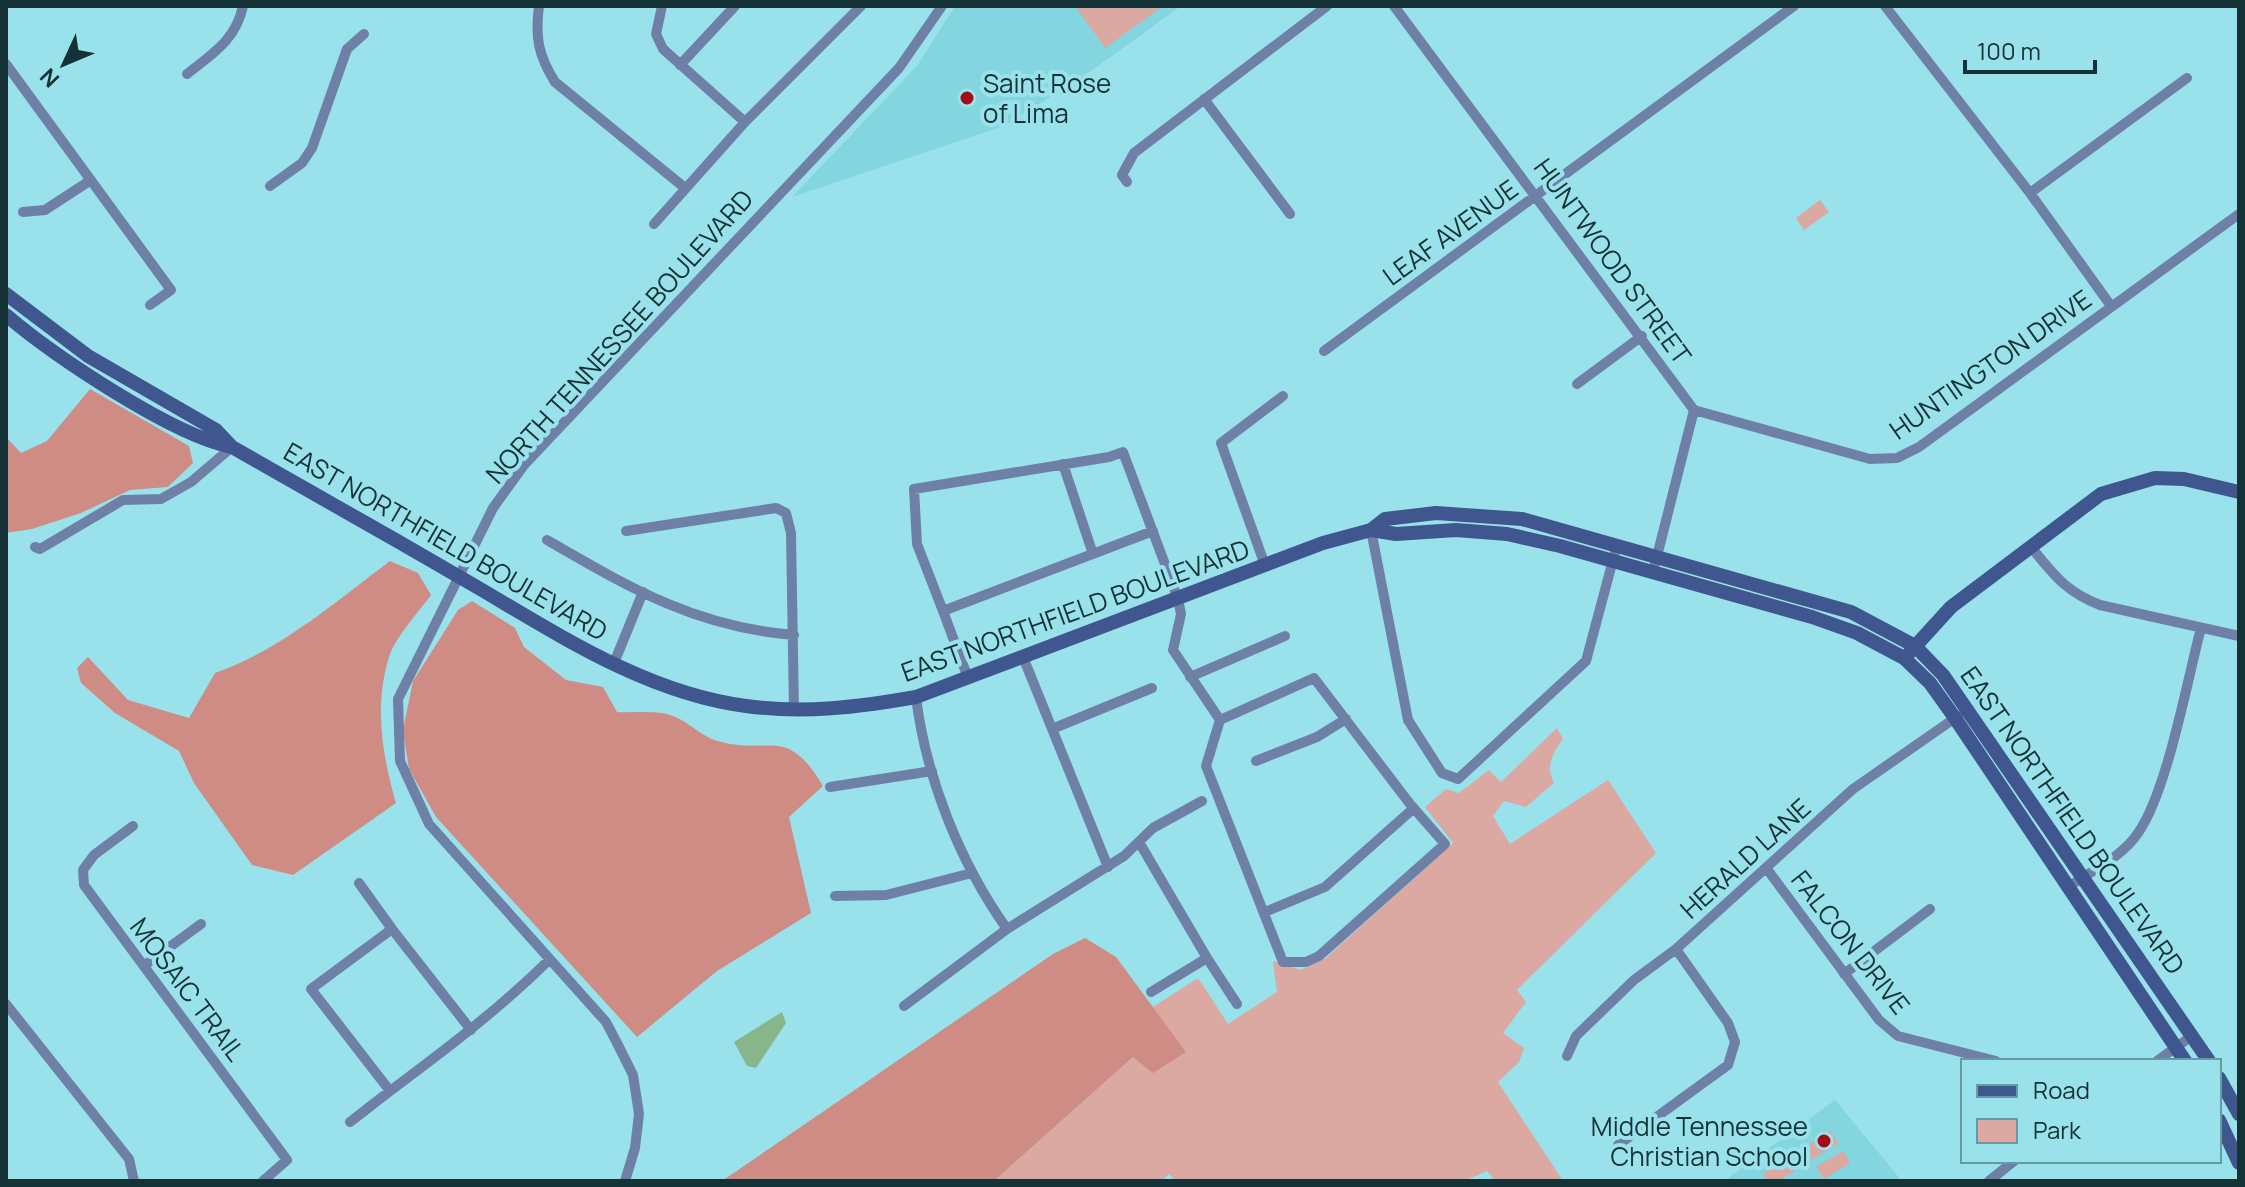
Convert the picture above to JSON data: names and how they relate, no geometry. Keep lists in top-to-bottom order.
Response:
{
  "streets": {
    "main road": ["EAST NORTHFIELD BOULEVARD"],
    "street": [
      "LEAF AVENUE",
      "HUNTWOOD STREET",
      "NORTH TENNESSEE BOULEVARD",
      "HUNTINGTON DRIVE",
      "HERALD LANE",
      "FALCON DRIVE",
      "MOSAIC TRAIL"
    ]
  },
  "crossings": [
    ["LEAF AVENUE", "HUNTWOOD STREET"],
    ["HUNTWOOD STREET", "HUNTINGTON DRIVE"],
    ["NORTH TENNESSEE BOULEVARD", "EAST NORTHFIELD BOULEVARD"],
    ["EAST NORTHFIELD BOULEVARD", "HERALD LANE"],
    ["HERALD LANE", "FALCON DRIVE"]
  ],
  "places": ["Saint Rose of Lima", "Middle Tennessee Christian School"],
  "legend": ["Road", "Park"],
  "scale_bar": "100 m",
  "north": "bottom left"
}
